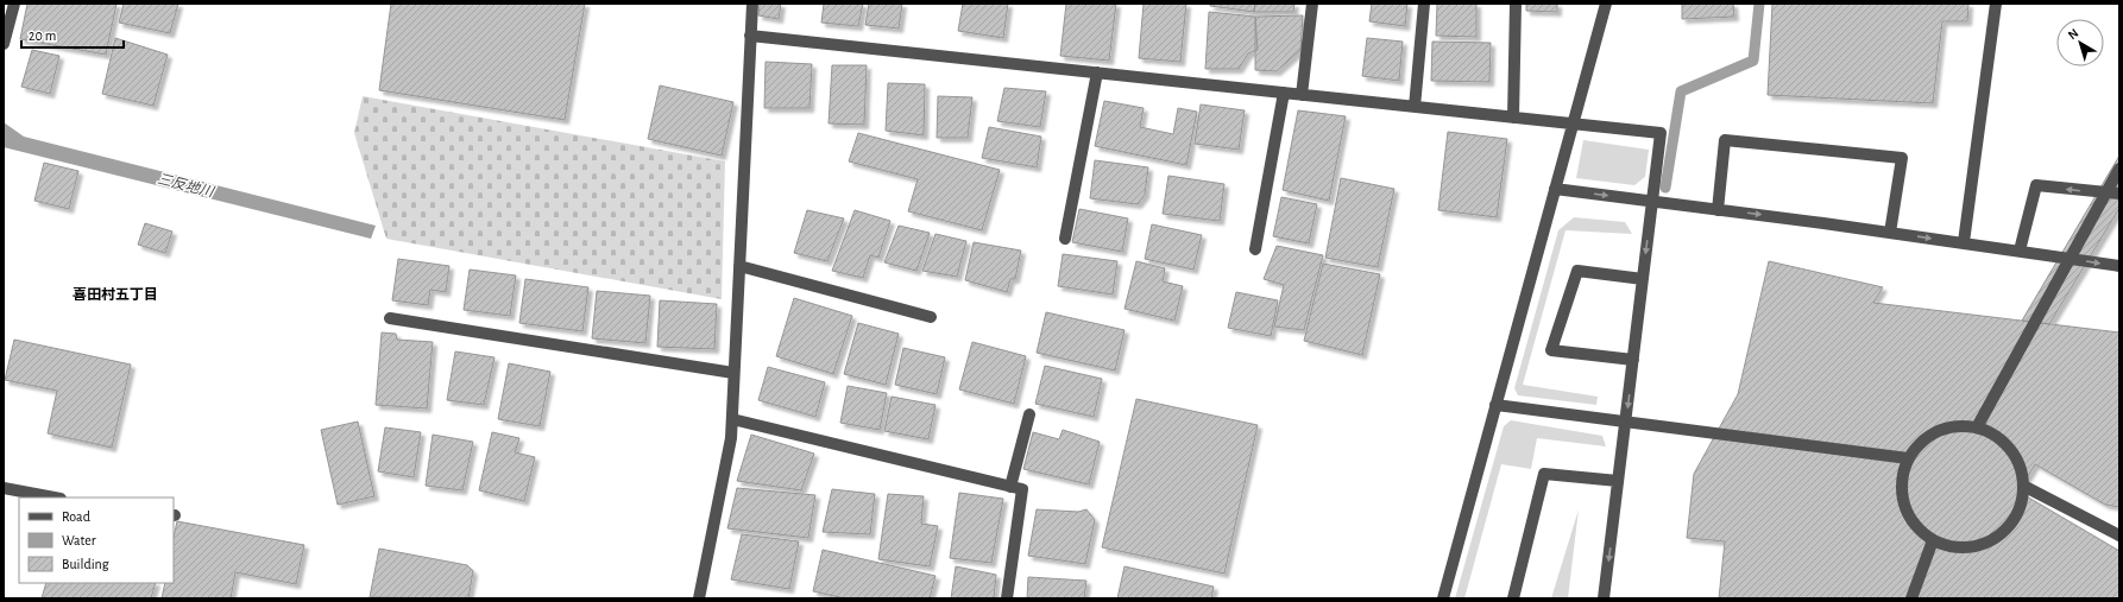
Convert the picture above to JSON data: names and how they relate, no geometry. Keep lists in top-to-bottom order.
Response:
{
  "districts": ["喜田村五丁目"],
  "water": ["三反地川"],
  "legend": ["Road", "Water", "Building"],
  "scale_bar": "20 m",
  "north": "top left"
}
